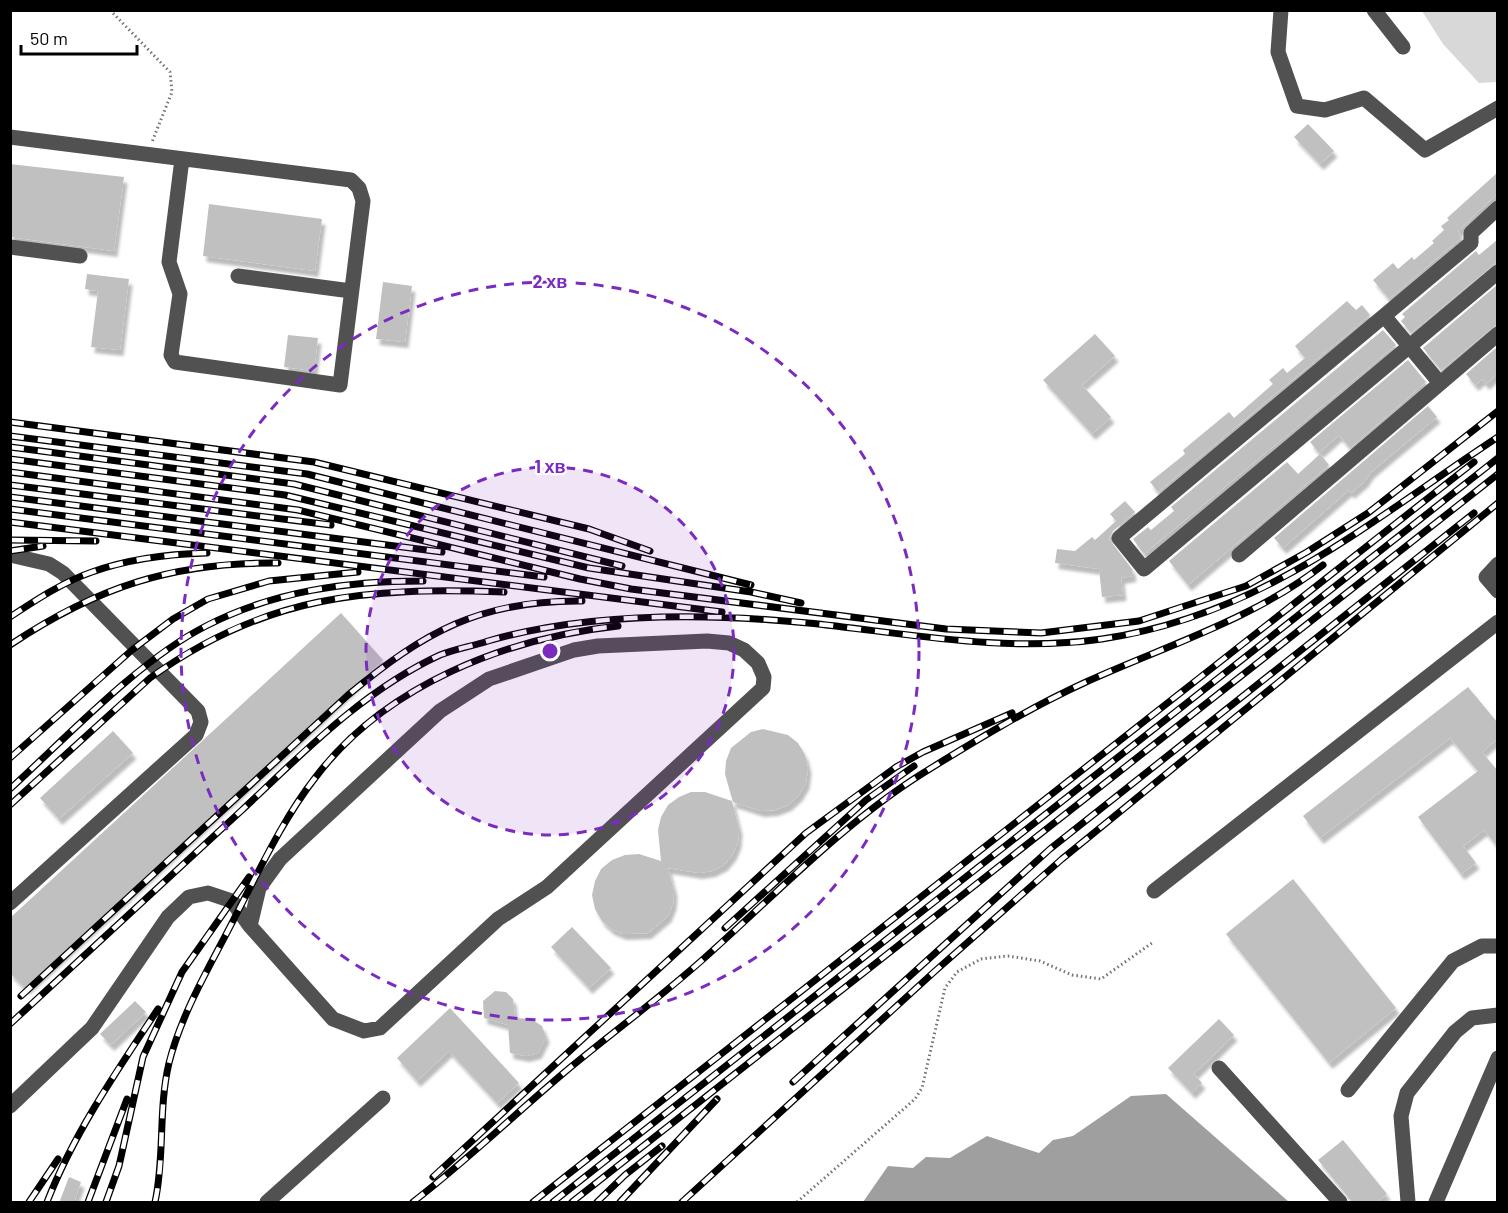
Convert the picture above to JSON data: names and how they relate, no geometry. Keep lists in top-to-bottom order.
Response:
{
  "scale_bar": "50 m",
  "rings": ["2 хв", "1 хв"]
}
